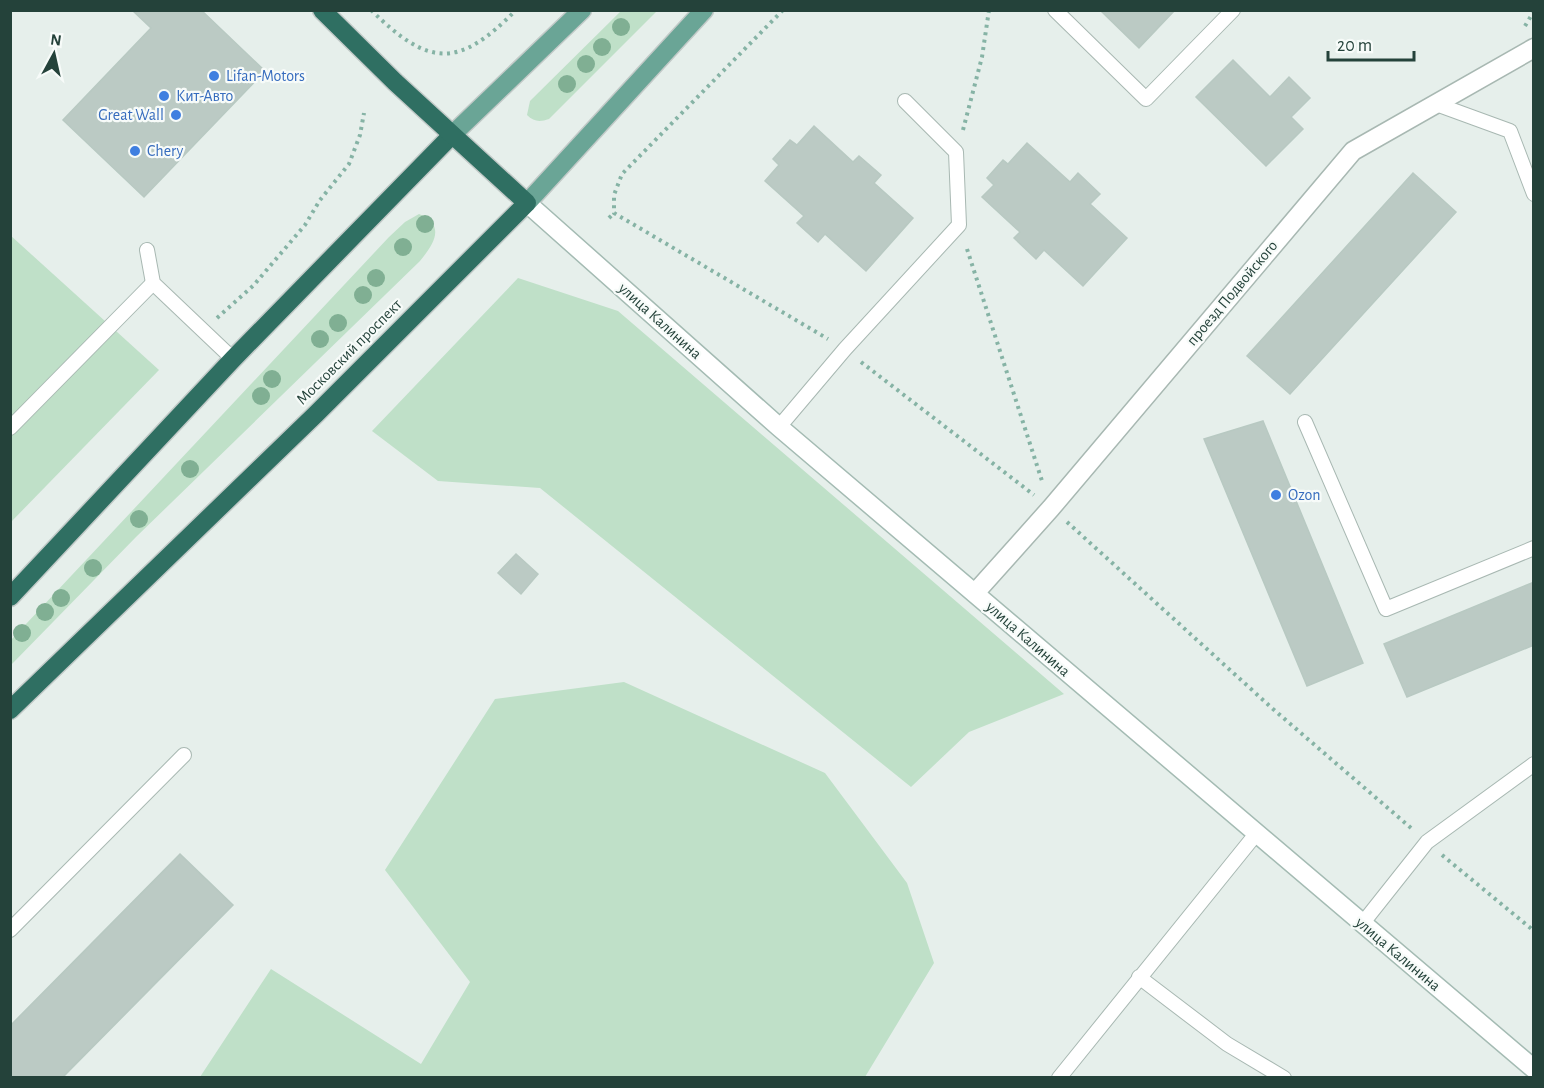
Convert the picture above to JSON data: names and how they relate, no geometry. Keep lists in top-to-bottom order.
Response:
{
  "streets": {
    "highway": ["Московский проспект"],
    "main road": ["проезд Подвойского", "улица Калинина"]
  },
  "crossings": [
    ["проезд Подвойского", "улица Калинина"],
    ["улица Калинина", "Московский проспект"]
  ],
  "places": [
    "Lifan-Motors",
    "Кит-Авто",
    "Great Wall",
    "Chery",
    "Ozon"
  ],
  "scale_bar": "20 m",
  "north": "top"
}
